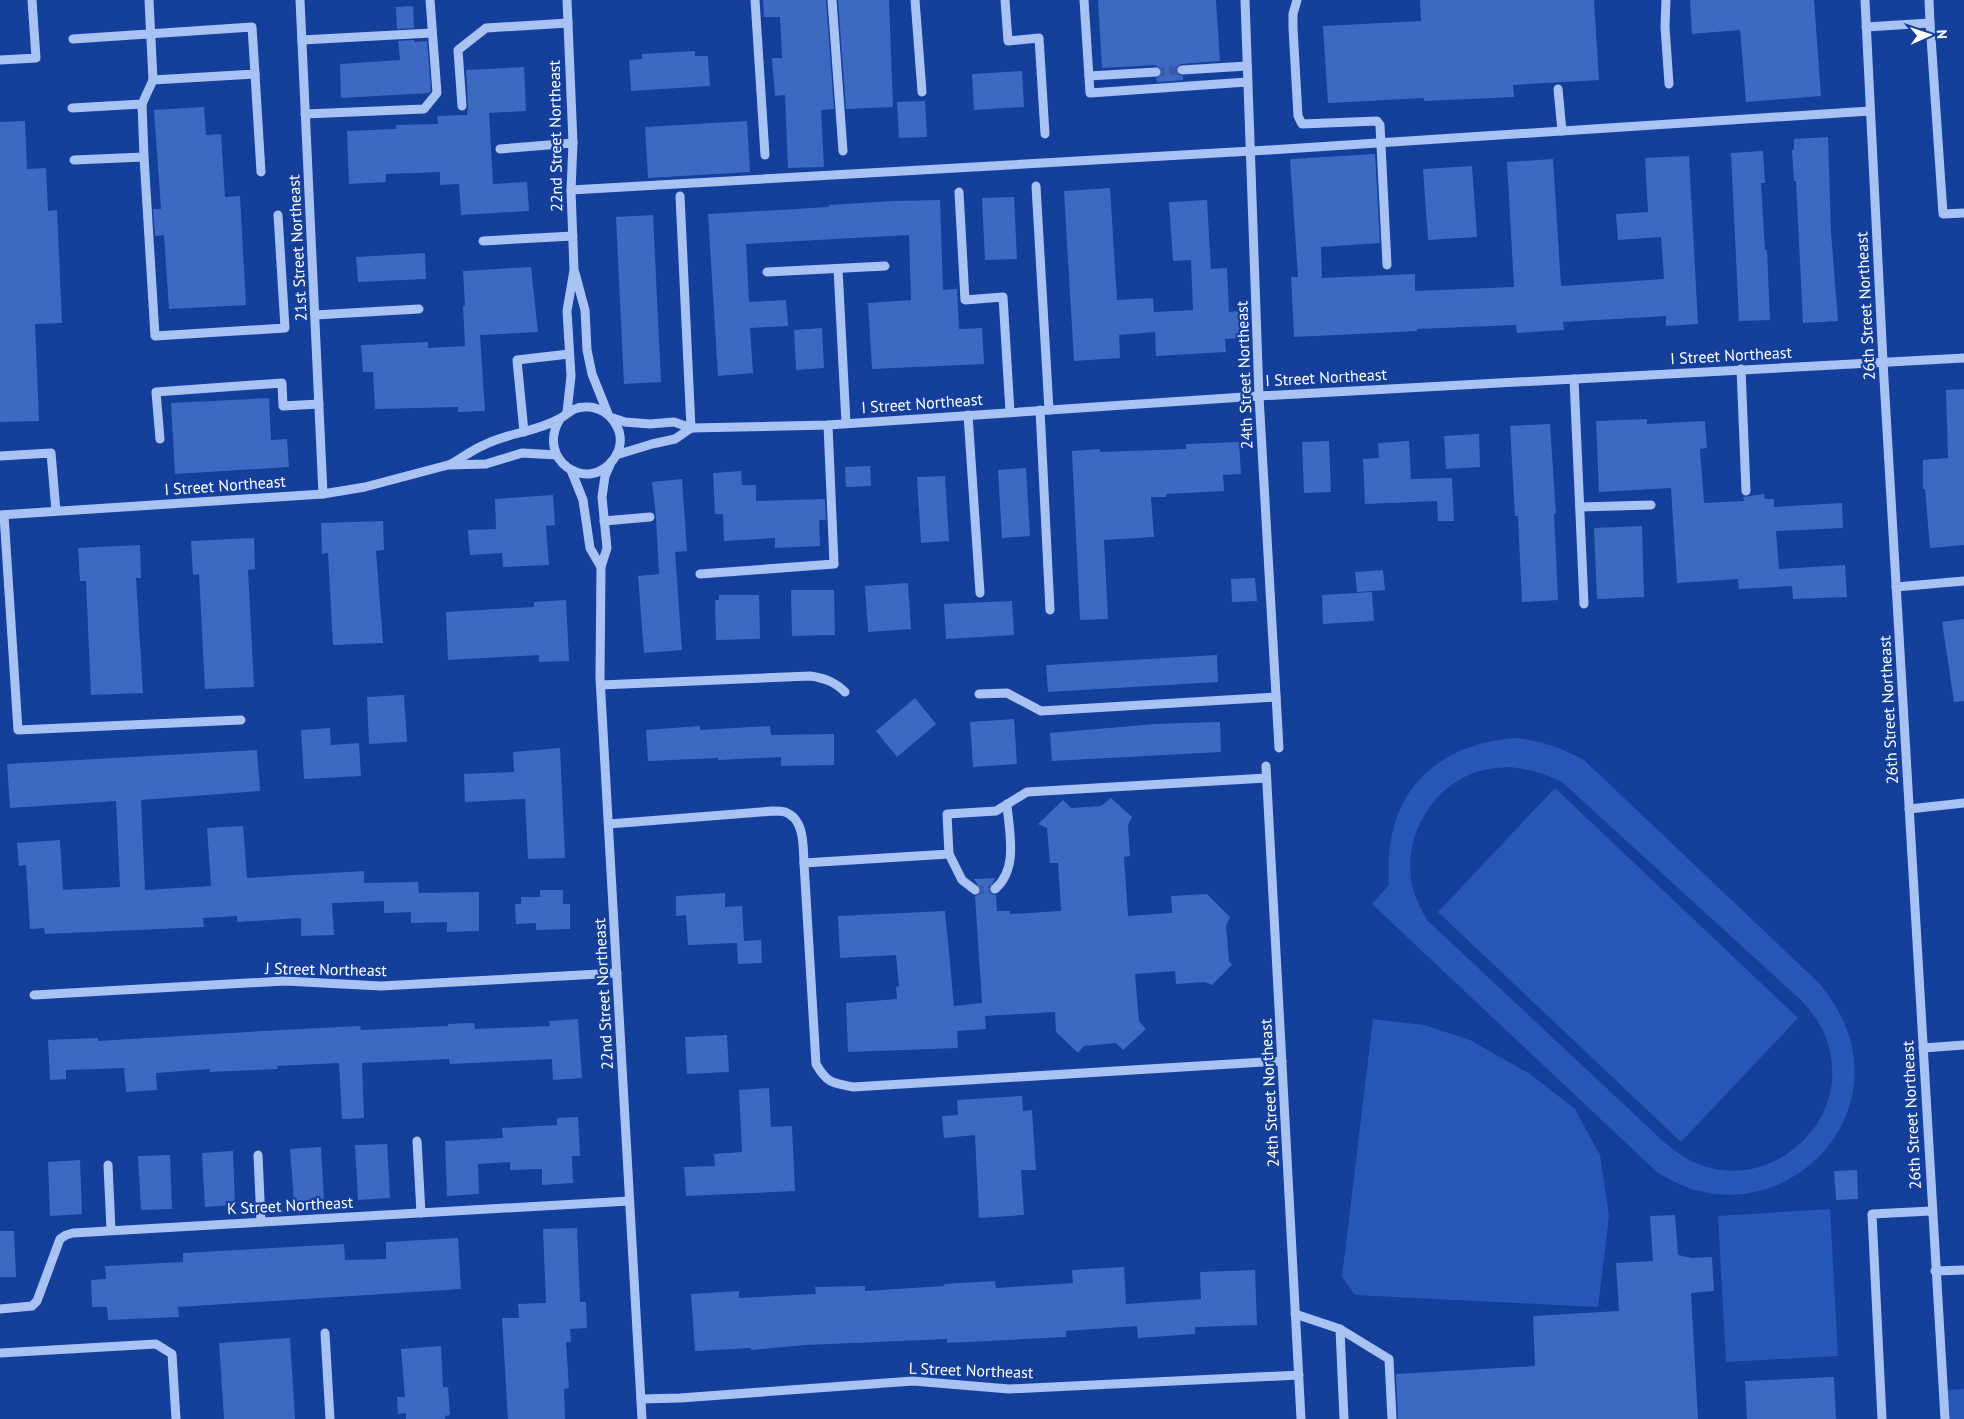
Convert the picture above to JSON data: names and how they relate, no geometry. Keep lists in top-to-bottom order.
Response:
{
  "streets": {
    "street": [
      "22nd Street Northeast",
      "21st Street Northeast",
      "26th Street Northeast",
      "I Street Northeast",
      "24th Street Northeast",
      "J Street Northeast",
      "K Street Northeast",
      "L Street Northeast"
    ]
  },
  "crossings": [
    ["22nd Street Northeast", "I Street Northeast"],
    ["22nd Street Northeast", "J Street Northeast"],
    ["22nd Street Northeast", "K Street Northeast"],
    ["22nd Street Northeast", "L Street Northeast"],
    ["21st Street Northeast", "I Street Northeast"],
    ["26th Street Northeast", "I Street Northeast"],
    ["I Street Northeast", "24th Street Northeast"],
    ["24th Street Northeast", "L Street Northeast"]
  ],
  "north": "right"
}
